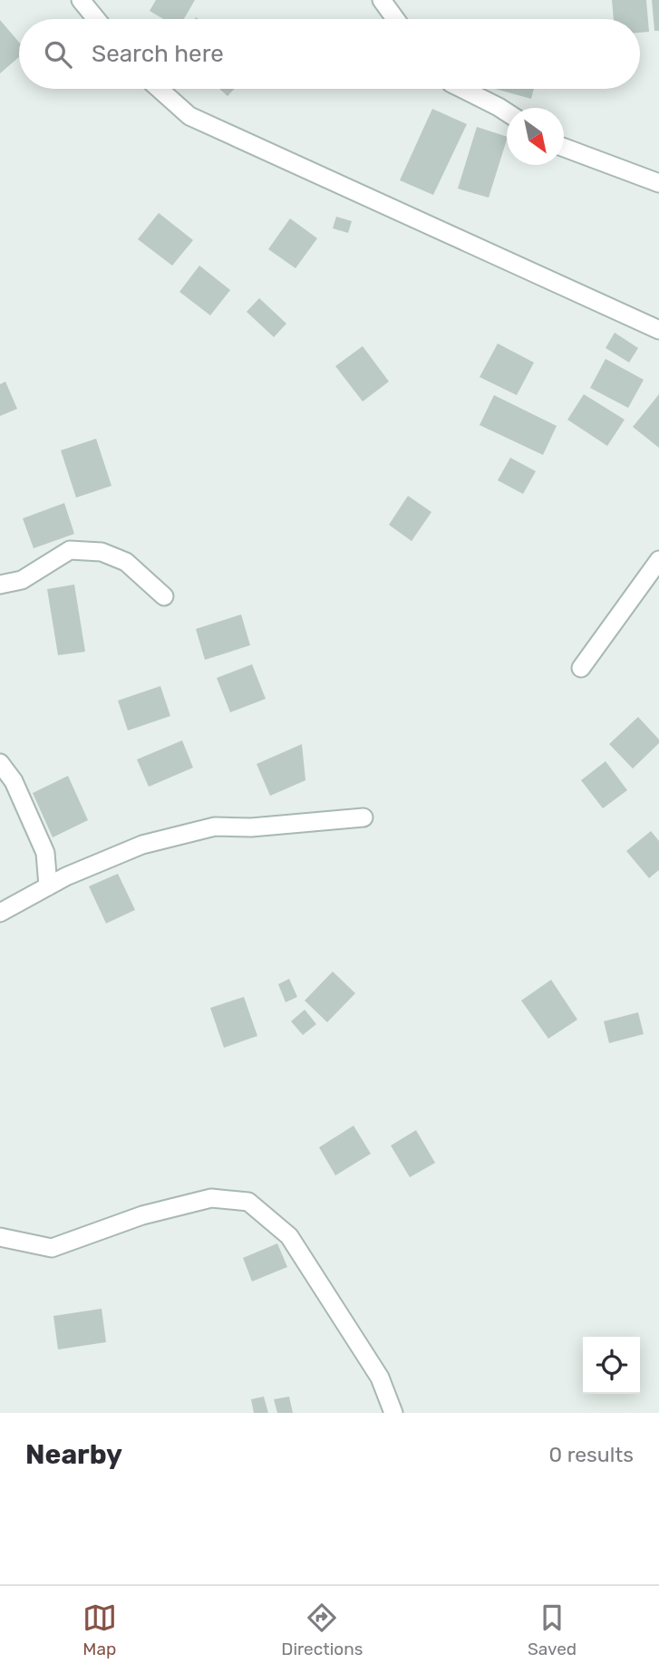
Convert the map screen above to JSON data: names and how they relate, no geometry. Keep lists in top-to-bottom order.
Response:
{
  "north": "bottom right",
  "page": {
    "search": "Search here",
    "heading": ["Nearby", "0 results"],
    "nav": ["Map", "Directions", "Saved"]
  }
}
